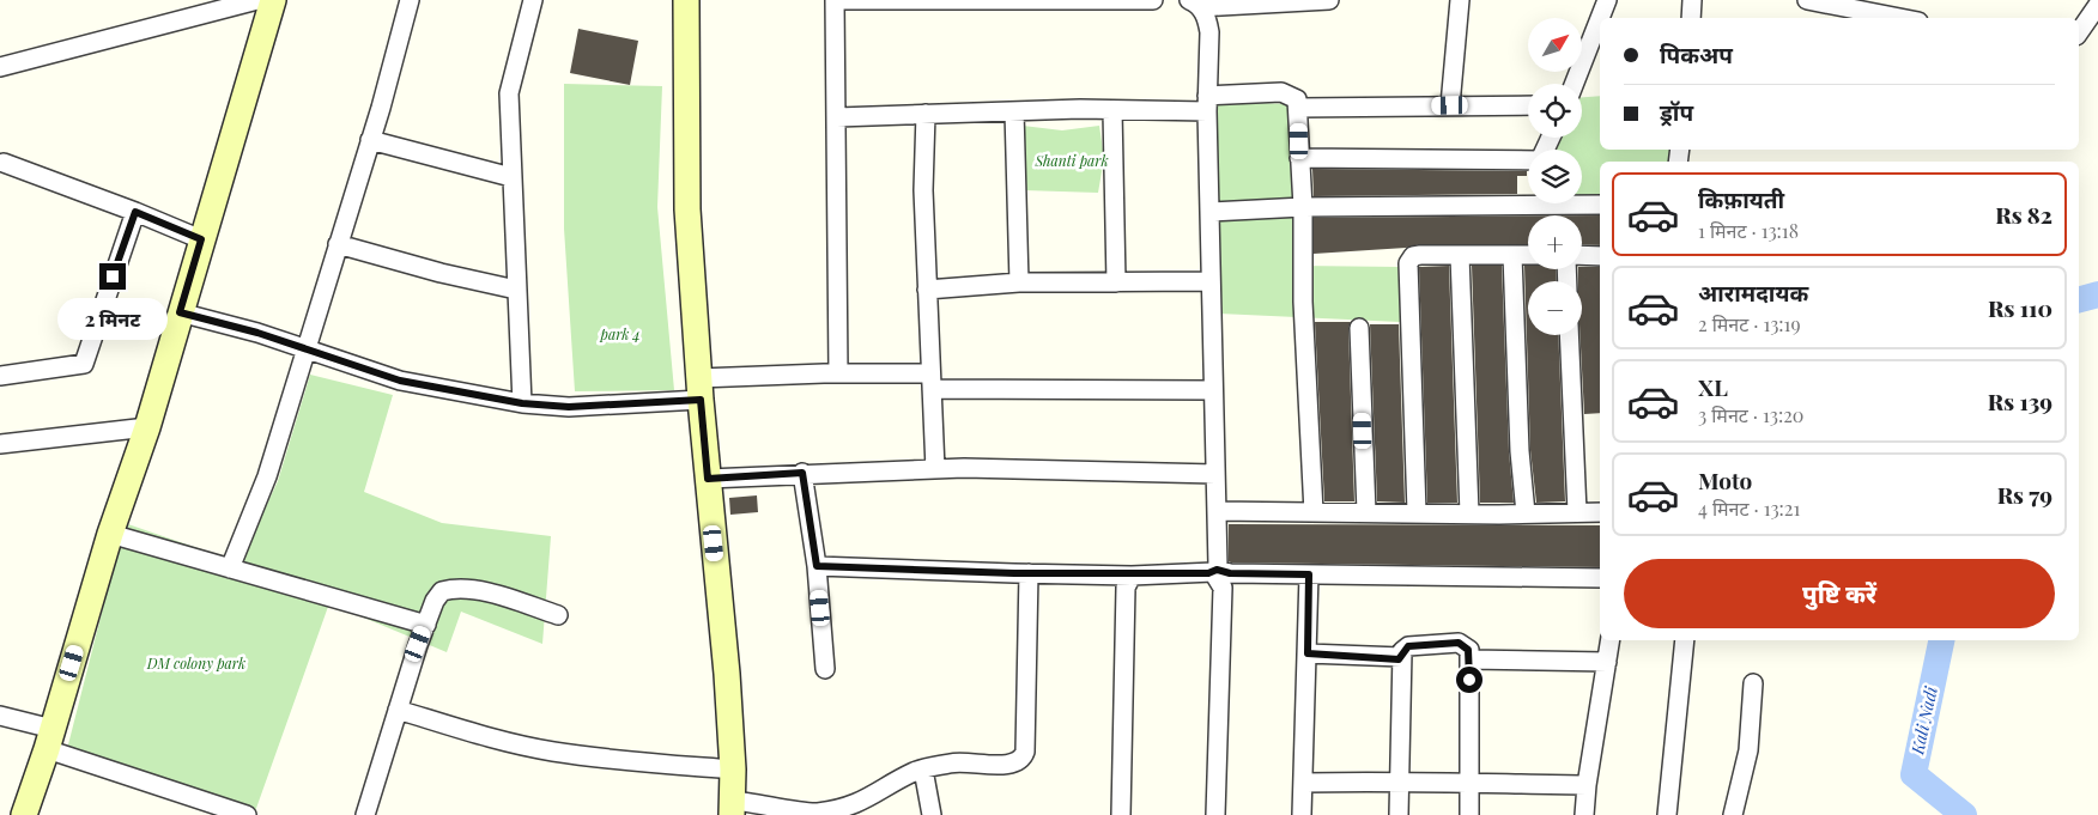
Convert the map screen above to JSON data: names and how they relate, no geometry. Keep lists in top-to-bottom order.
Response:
{
  "water": ["Kali Nadi"],
  "parks": ["Shanti park", "park 4", "DM colony park"],
  "north": "top right",
  "page": {
    "map_buttons": ["+", "−"],
    "banner": ["पिकअप", "ड्रॉप"],
    "list": [
      {
        "name": "किफ़ायती",
        "note": "1 मिनट · 13:18",
        "value": "Rs 82"
      },
      {
        "name": "आरामदायक",
        "note": "2 मिनट · 13:19",
        "value": "Rs 110"
      },
      {
        "name": "XL",
        "note": "3 मिनट · 13:20",
        "value": "Rs 139"
      },
      {
        "name": "Moto",
        "note": "4 मिनट · 13:21",
        "value": "Rs 79"
      }
    ],
    "bubble": "2 मिनट",
    "buttons": "पुष्टि करें"
  }
}
